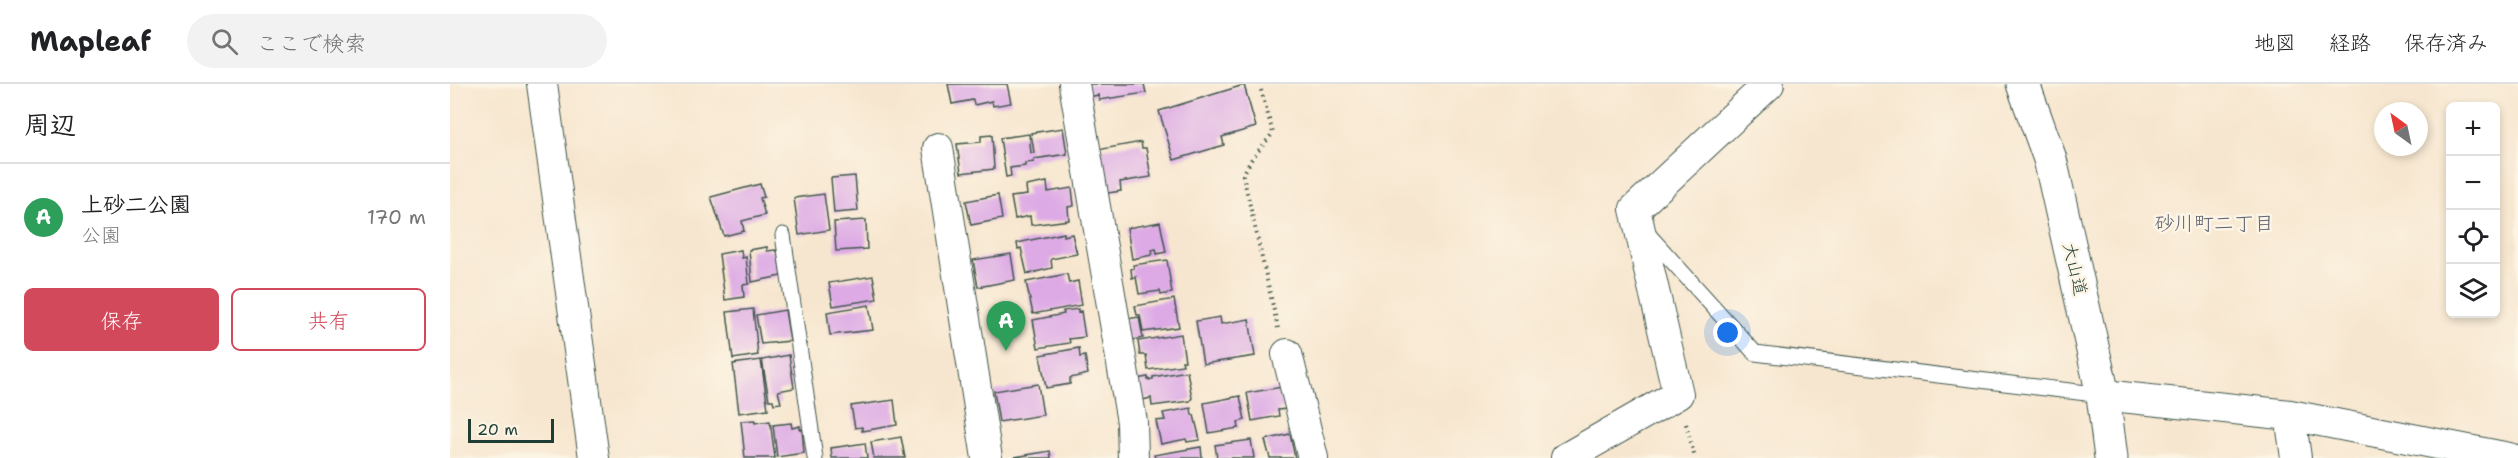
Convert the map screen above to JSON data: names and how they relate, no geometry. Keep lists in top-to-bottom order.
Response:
{
  "streets": {
    "street": ["大山道"]
  },
  "districts": ["砂川町二丁目"],
  "scale_bar": "20 m",
  "north": "top left",
  "page": {
    "header": "Mapleaf",
    "search": "ここで検索",
    "nav": ["地図", "経路", "保存済み"],
    "heading": "周辺",
    "map_buttons": ["+", "−"],
    "list": [
      {
        "mark": "A",
        "name": "上砂二公園",
        "note": "公園",
        "value": "170 m"
      }
    ],
    "buttons": ["保存", "共有"],
    "pins": "A",
    "scale": "20 m"
  }
}
